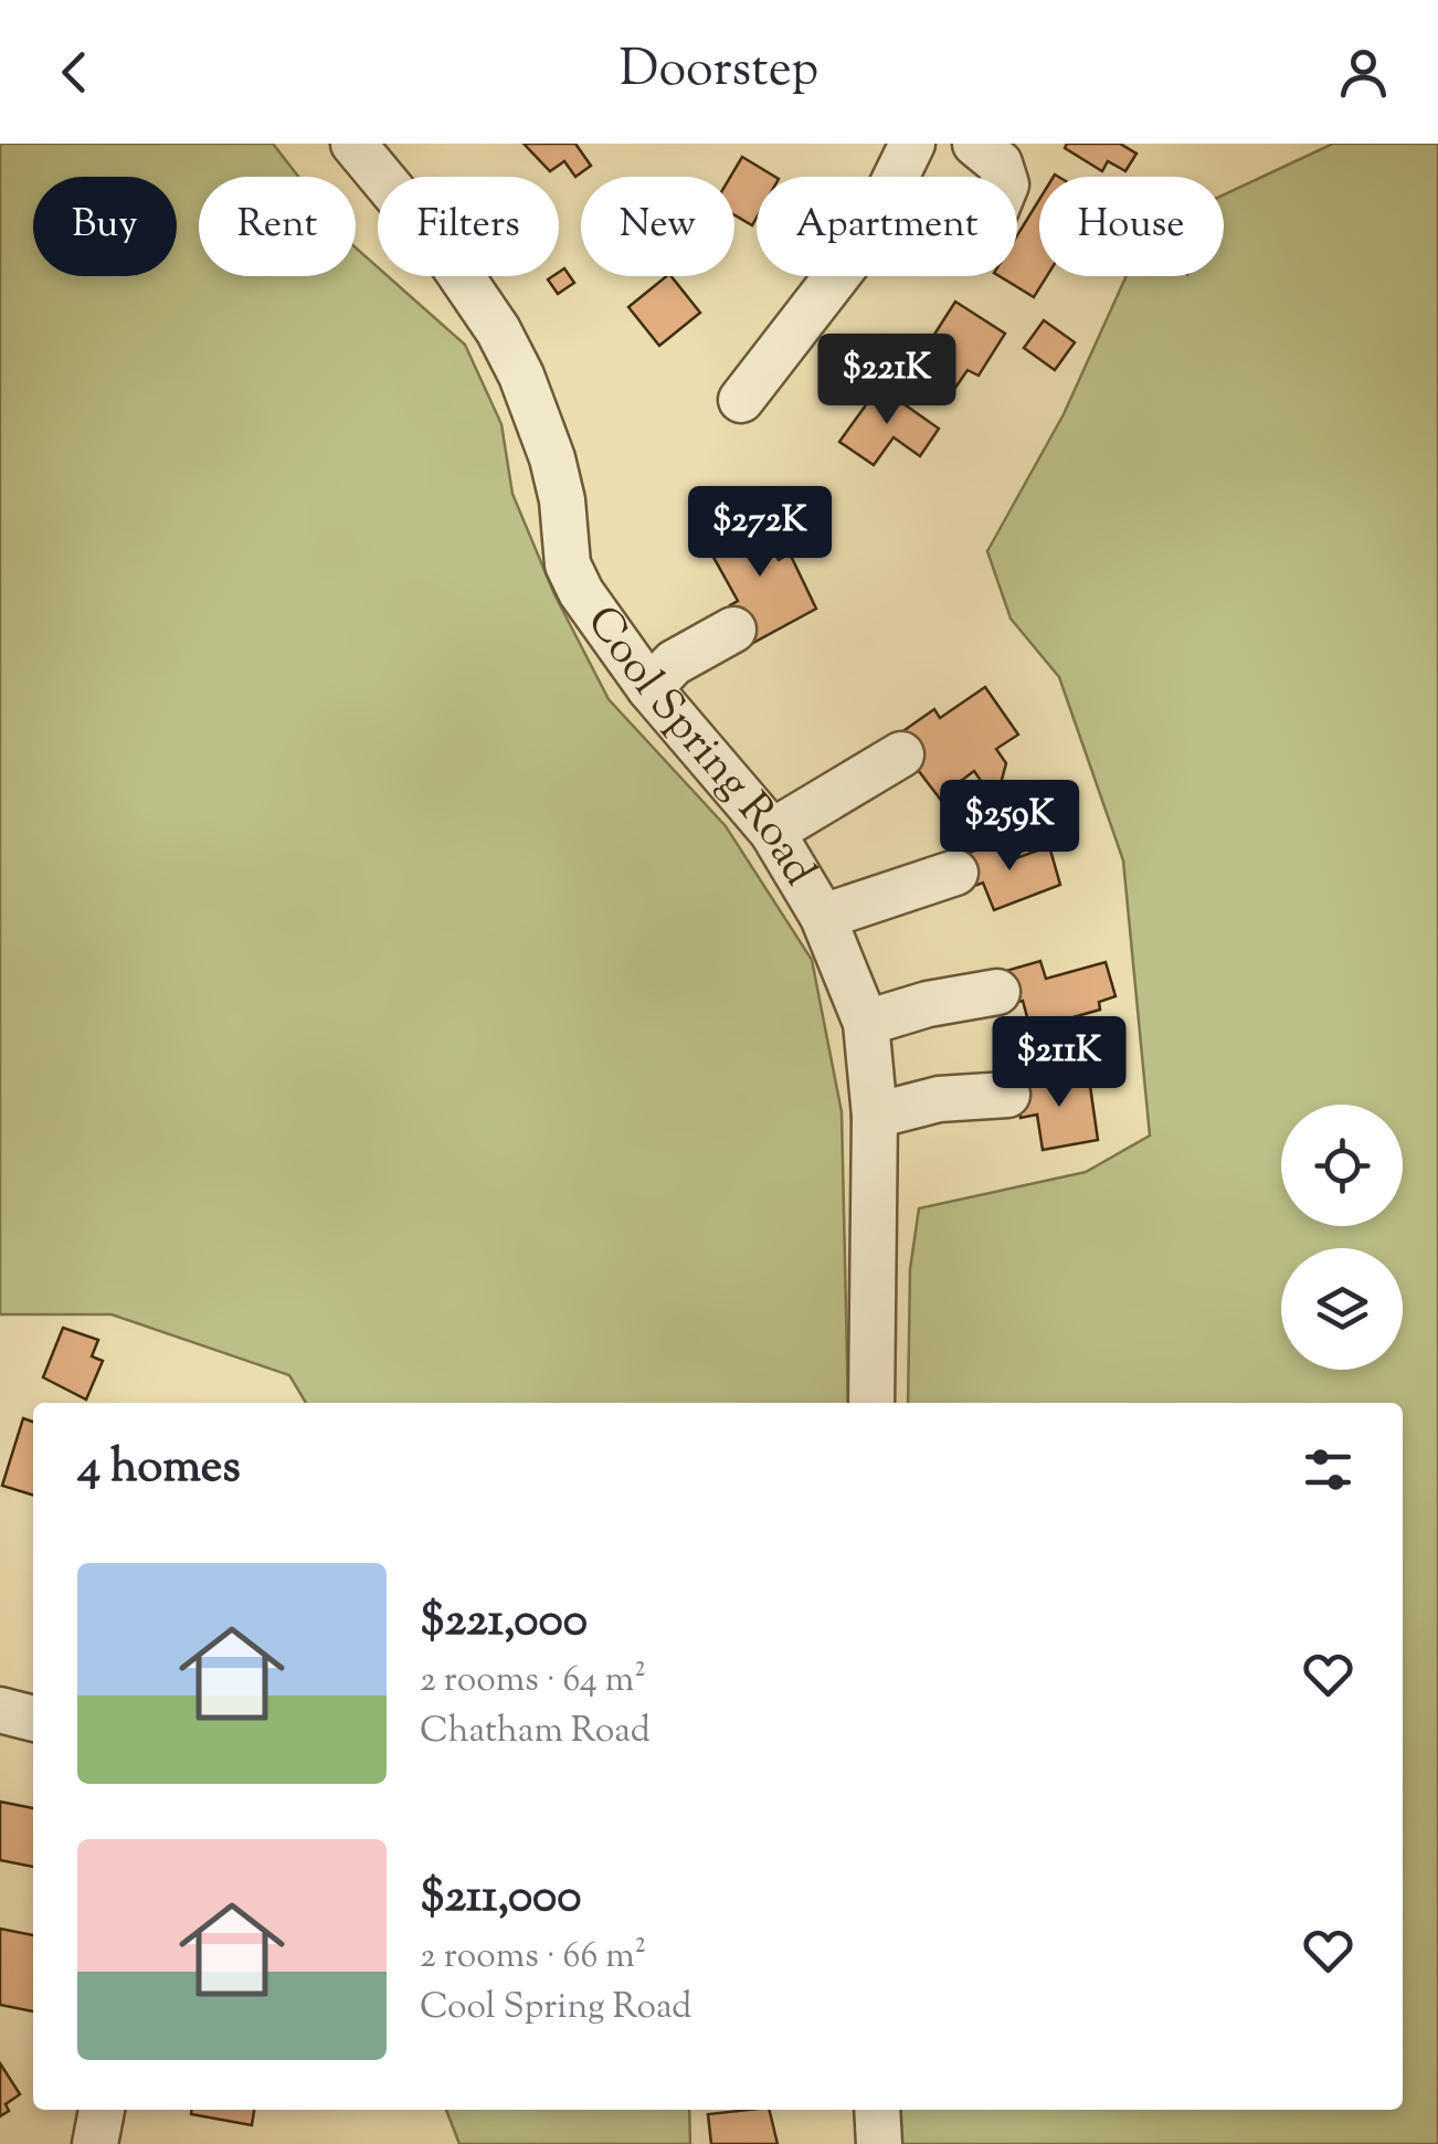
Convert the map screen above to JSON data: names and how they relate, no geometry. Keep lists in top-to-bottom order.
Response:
{
  "streets": {
    "street": ["Cool Spring Road"]
  },
  "page": {
    "header": "Doorstep",
    "chip": [
      "Buy",
      "Rent",
      "Filters",
      "New",
      "Apartment",
      "House"
    ],
    "price": [
      "$221K",
      "$272K",
      "$259K",
      "$211K"
    ],
    "heading": "4 homes",
    "list": [
      {
        "name": "$221,000",
        "note": "2 rooms · 64 m² · Chatham Road"
      },
      {
        "name": "$211,000",
        "note": "2 rooms · 66 m² · Cool Spring Road"
      }
    ]
  }
}
